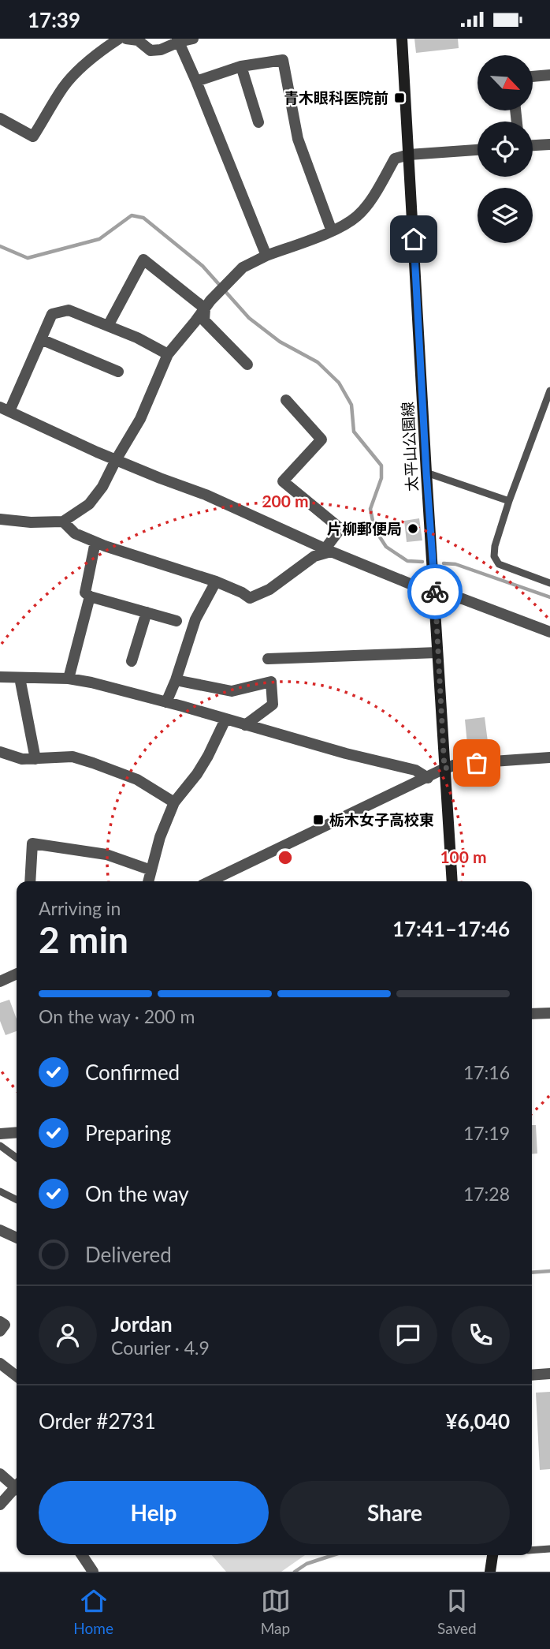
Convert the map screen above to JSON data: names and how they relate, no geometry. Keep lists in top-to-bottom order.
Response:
{
  "streets": {
    "main road": ["太平山公園線"]
  },
  "places": {
    "transit": ["青木眼科医院前", "栃木女子高校東"],
    "other": ["片柳郵便局"]
  },
  "north": "bottom right",
  "page": {
    "status": "17:39",
    "heading": ["2 min", "Arriving in", "17:41–17:46"],
    "panel": [
      "Jordan",
      "Courier · 4.9",
      "Order #2731",
      "¥6,040"
    ],
    "bar": "On the way · 200 m",
    "list": [
      ["Confirmed", "17:16"],
      ["Preparing", "17:19"],
      ["On the way", "17:28"],
      "Delivered"
    ],
    "buttons": ["Help", "Share"],
    "tabs": ["Home", "Map", "Saved"]
  },
  "rings": ["200 m", "100 m"]
}
